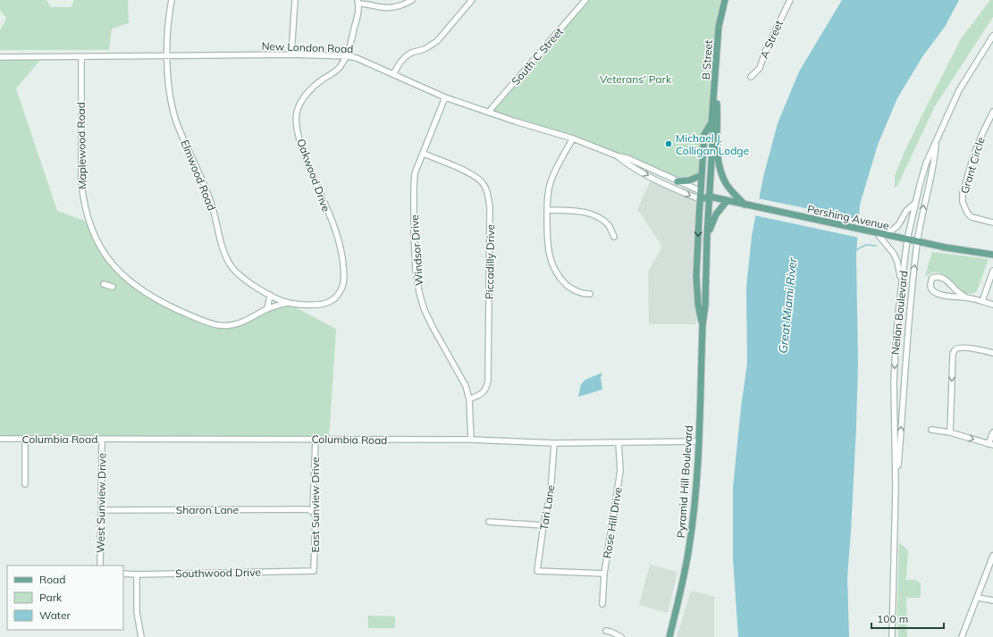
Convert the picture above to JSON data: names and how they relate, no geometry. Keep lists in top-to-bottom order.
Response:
{
  "streets": {
    "main road": [
      "New London Road",
      "B Street",
      "Pershing Avenue",
      "Pyramid Hill Boulevard"
    ],
    "street": [
      "A Street",
      "South C Street",
      "Maplewood Road",
      "Grant Circle",
      "Elmwood Road",
      "Oakwood Drive",
      "Windsor Drive",
      "Piccadilly Drive",
      "Neilan Boulevard",
      "Columbia Road",
      "West Sunview Drive",
      "East Sunview Drive",
      "Tari Lane",
      "Sharon Lane",
      "Rose Hill Drive",
      "Southwood Drive"
    ]
  },
  "crossings": [
    ["New London Road", "South C Street"],
    ["New London Road", "B Street"],
    ["New London Road", "Maplewood Road"],
    ["New London Road", "Elmwood Road"],
    ["New London Road", "Oakwood Drive"],
    ["New London Road", "Pershing Avenue"],
    ["New London Road", "Windsor Drive"],
    ["New London Road", "Pyramid Hill Boulevard"],
    ["B Street", "Pershing Avenue"],
    ["B Street", "Pyramid Hill Boulevard"],
    ["Maplewood Road", "Oakwood Drive"],
    ["Elmwood Road", "Oakwood Drive"],
    ["Pershing Avenue", "Neilan Boulevard"],
    ["Pershing Avenue", "Pyramid Hill Boulevard"],
    ["Windsor Drive", "Piccadilly Drive"],
    ["Windsor Drive", "Columbia Road"],
    ["Columbia Road", "Pyramid Hill Boulevard"],
    ["Columbia Road", "West Sunview Drive"],
    ["Columbia Road", "East Sunview Drive"],
    ["Columbia Road", "Tari Lane"],
    ["Columbia Road", "Rose Hill Drive"],
    ["West Sunview Drive", "Sharon Lane"],
    ["East Sunview Drive", "Sharon Lane"],
    ["East Sunview Drive", "Southwood Drive"],
    ["Tari Lane", "Rose Hill Drive"]
  ],
  "water": ["Great Miami River"],
  "parks": ["Veterans’ Park"],
  "places": ["Michael J. Colligan Lodge"],
  "legend": ["Road", "Park", "Water"],
  "scale_bar": "100 m"
}
